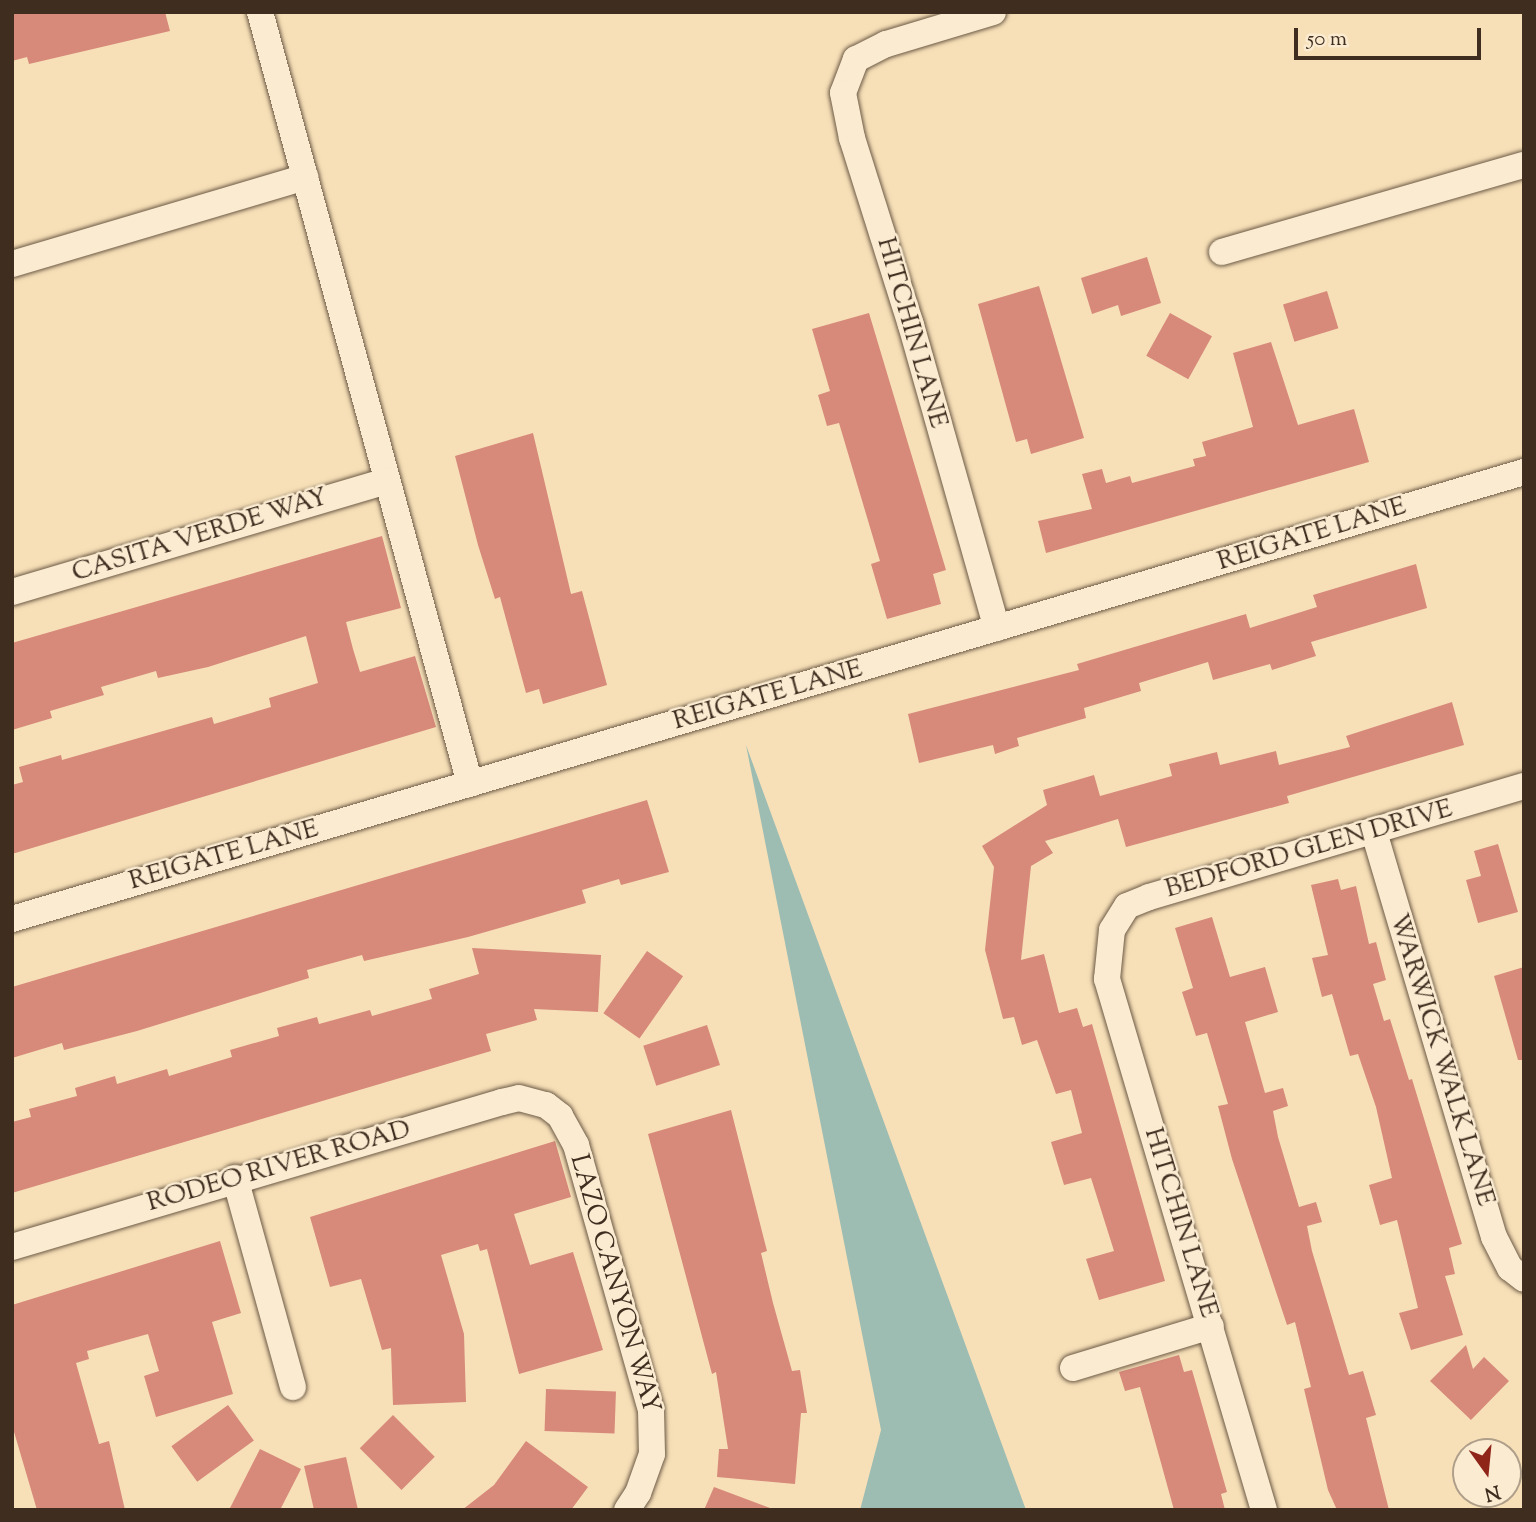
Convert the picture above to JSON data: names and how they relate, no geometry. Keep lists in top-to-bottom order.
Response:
{
  "streets": {
    "street": [
      "HITCHIN LANE",
      "REIGATE LANE",
      "CASITA VERDE WAY",
      "BEDFORD GLEN DRIVE",
      "WARWICK WALK LANE",
      "RODEO RIVER ROAD",
      "LAZO CANYON WAY"
    ]
  },
  "crossings": [
    ["HITCHIN LANE", "REIGATE LANE"],
    ["HITCHIN LANE", "BEDFORD GLEN DRIVE"],
    ["BEDFORD GLEN DRIVE", "WARWICK WALK LANE"],
    ["RODEO RIVER ROAD", "LAZO CANYON WAY"]
  ],
  "scale_bar": "50 m",
  "north": "bottom"
}
